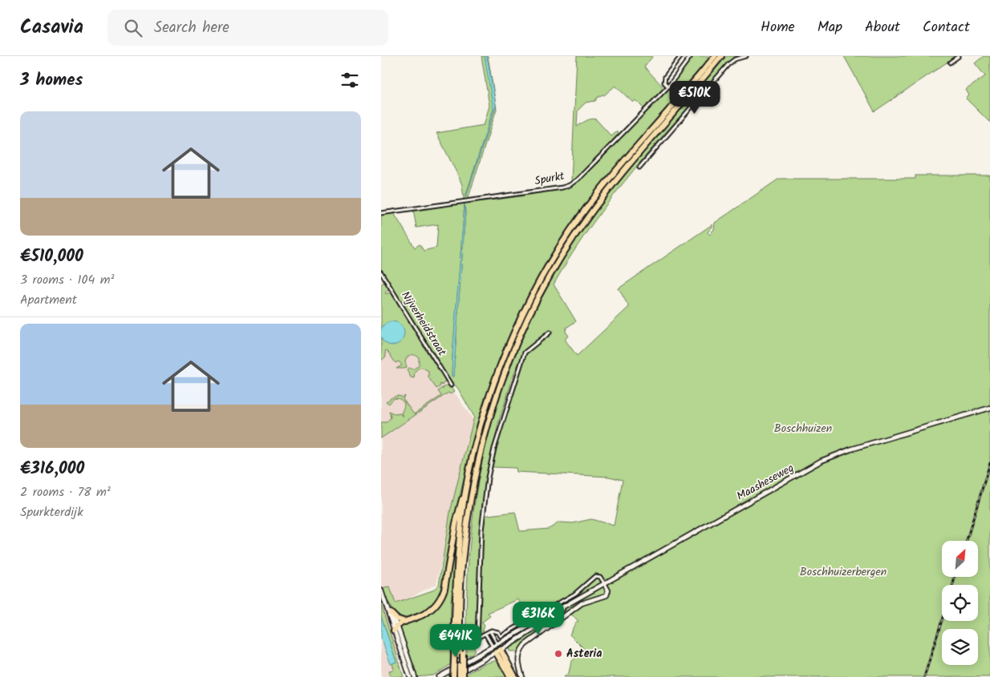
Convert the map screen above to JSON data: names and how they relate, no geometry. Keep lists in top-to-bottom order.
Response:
{
  "streets": {
    "main road": ["Maasheseweg"],
    "street": ["Spurkt", "Nijverheidstraat"]
  },
  "parks": ["Boschhuizen", "Boschhuizerbergen"],
  "places": ["Asteria"],
  "north": "top right",
  "page": {
    "header": "Casavia",
    "search": "Search here",
    "nav": [
      "Home",
      "Map",
      "About",
      "Contact"
    ],
    "heading": "3 homes",
    "price": ["€510K", "€316K", "€441K"],
    "list": [
      {
        "name": "€510,000",
        "note": "3 rooms · 104 m² · Apartment"
      },
      {
        "name": "€316,000",
        "note": "2 rooms · 78 m² · Spurkterdijk"
      }
    ]
  }
}
